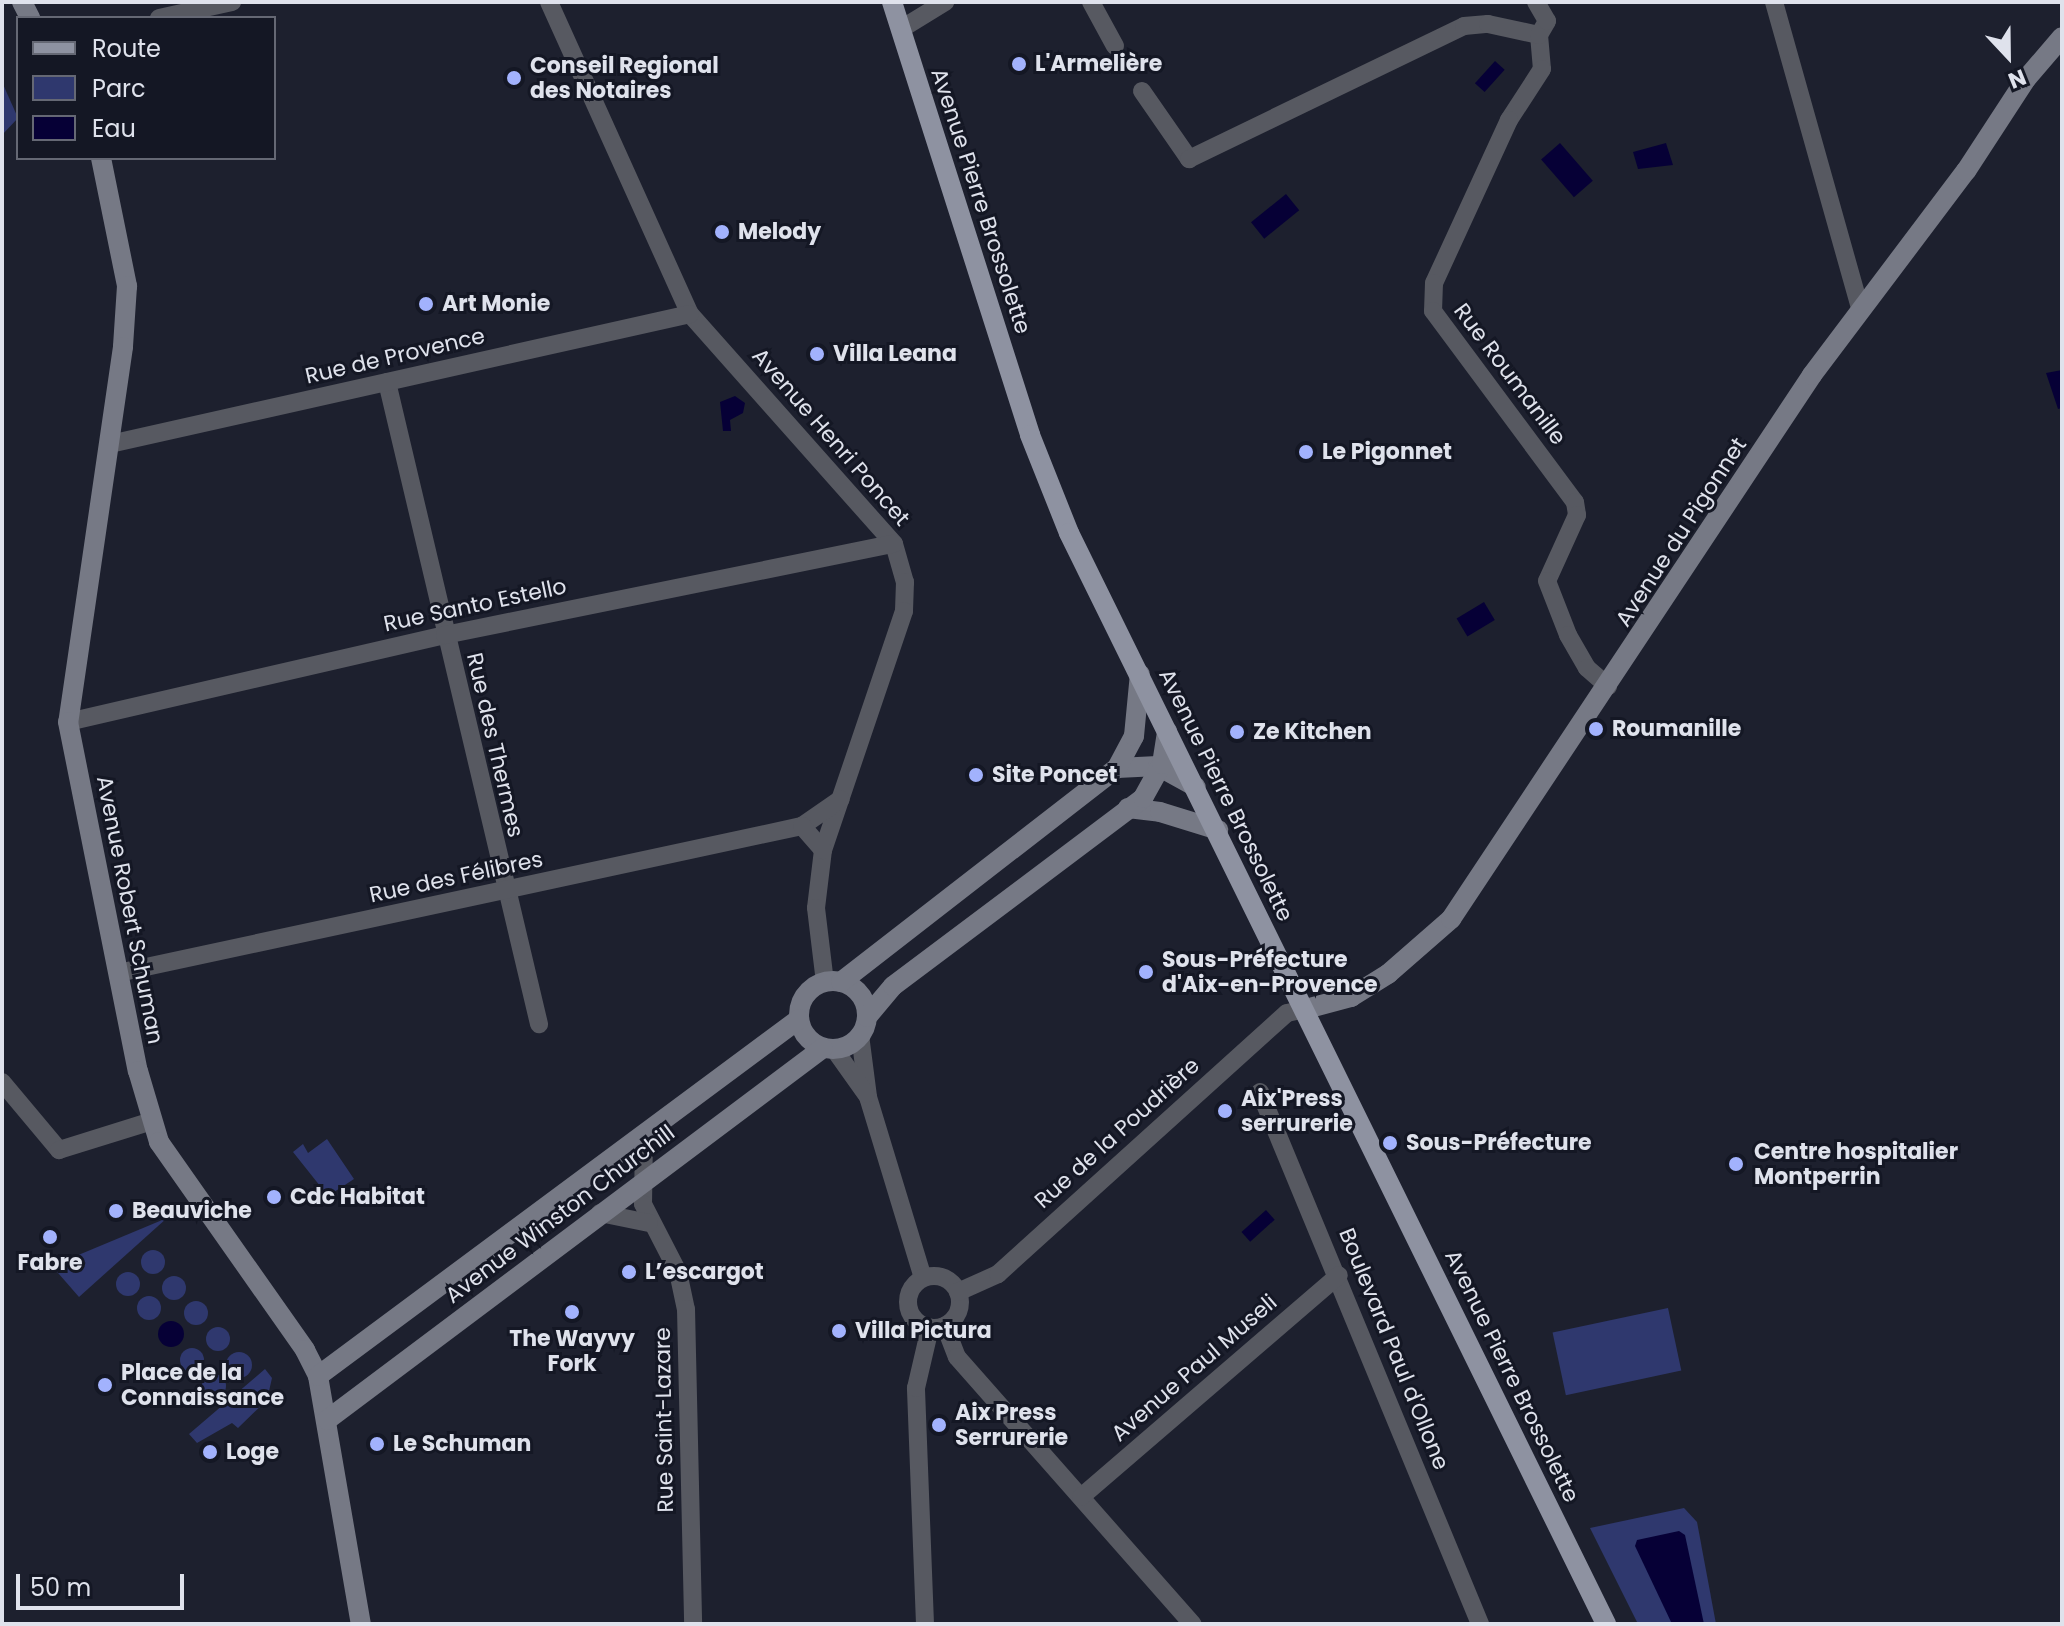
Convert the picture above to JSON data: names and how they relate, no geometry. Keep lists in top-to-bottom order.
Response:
{
  "streets": {
    "main road": ["Avenue Pierre Brossolette"],
    "street": [
      "Rue de Provence",
      "Rue Roumanille",
      "Avenue Henri Poncet",
      "Avenue du Pigonnet",
      "Rue Santo Estello",
      "Rue des Thermes",
      "Rue des Félibres",
      "Avenue Robert Schuman",
      "Rue de la Poudrière",
      "Avenue Winston Churchill",
      "Boulevard Paul d'Ollone",
      "Avenue Paul Museli",
      "Rue Saint-Lazare"
    ]
  },
  "crossings": [
    ["Avenue Pierre Brossolette", "Avenue du Pigonnet"],
    ["Avenue Pierre Brossolette", "Rue de la Poudrière"],
    ["Rue de Provence", "Avenue Henri Poncet"],
    ["Rue de Provence", "Rue des Thermes"],
    ["Rue de Provence", "Avenue Robert Schuman"],
    ["Rue Roumanille", "Avenue du Pigonnet"],
    ["Avenue Henri Poncet", "Rue Santo Estello"],
    ["Avenue Henri Poncet", "Rue des Félibres"],
    ["Avenue Henri Poncet", "Avenue Winston Churchill"],
    ["Avenue du Pigonnet", "Rue de la Poudrière"],
    ["Rue Santo Estello", "Rue des Thermes"],
    ["Rue Santo Estello", "Avenue Robert Schuman"],
    ["Rue des Thermes", "Rue des Félibres"],
    ["Rue des Félibres", "Avenue Robert Schuman"],
    ["Avenue Robert Schuman", "Avenue Winston Churchill"],
    ["Avenue Winston Churchill", "Rue Saint-Lazare"],
    ["Boulevard Paul d'Ollone", "Avenue Paul Museli"]
  ],
  "places": [
    "L'Armelière",
    "Conseil Regional des Notaires",
    "Melody",
    "Art Monie",
    "Villa Leana",
    "Le Pigonnet",
    "Roumanille",
    "Ze Kitchen",
    "Site Poncet",
    "Sous-Préfecture d'Aix-en-Provence",
    "Aix'Press serrurerie",
    "Sous-Préfecture",
    "Centre hospitalier Montperrin",
    "Cdc Habitat",
    "Beauviche",
    "Fabre",
    "L’escargot",
    "The Wayvy Fork",
    "Villa Pictura",
    "Place de la Connaissance",
    "Aix Press Serrurerie",
    "Le Schuman",
    "Loge"
  ],
  "legend": ["Route", "Parc", "Eau"],
  "scale_bar": "50 m",
  "north": "bottom"
}
